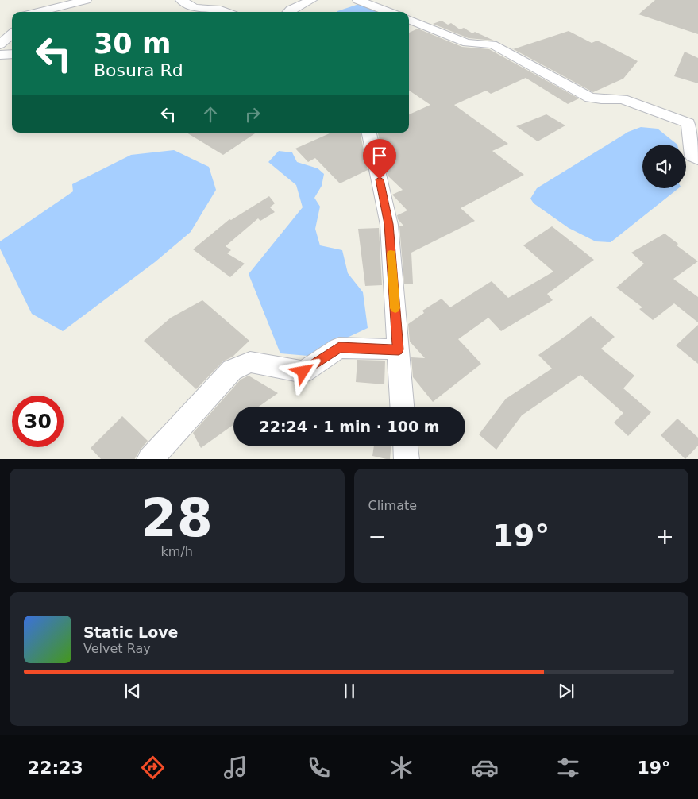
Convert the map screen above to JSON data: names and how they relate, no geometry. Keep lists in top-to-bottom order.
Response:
{
  "page": {
    "turn": ["30 m", "Bosura Rd"],
    "limit": "30",
    "trip": "22:24 · 1 min · 100 m",
    "tile": [
      ["28", "km/h"],
      "Climate"
    ],
    "heat": ["−", "19°", "+"],
    "song": ["Static Love", "Velvet Ray"],
    "tabs": ["22:23", "19°"]
  }
}
